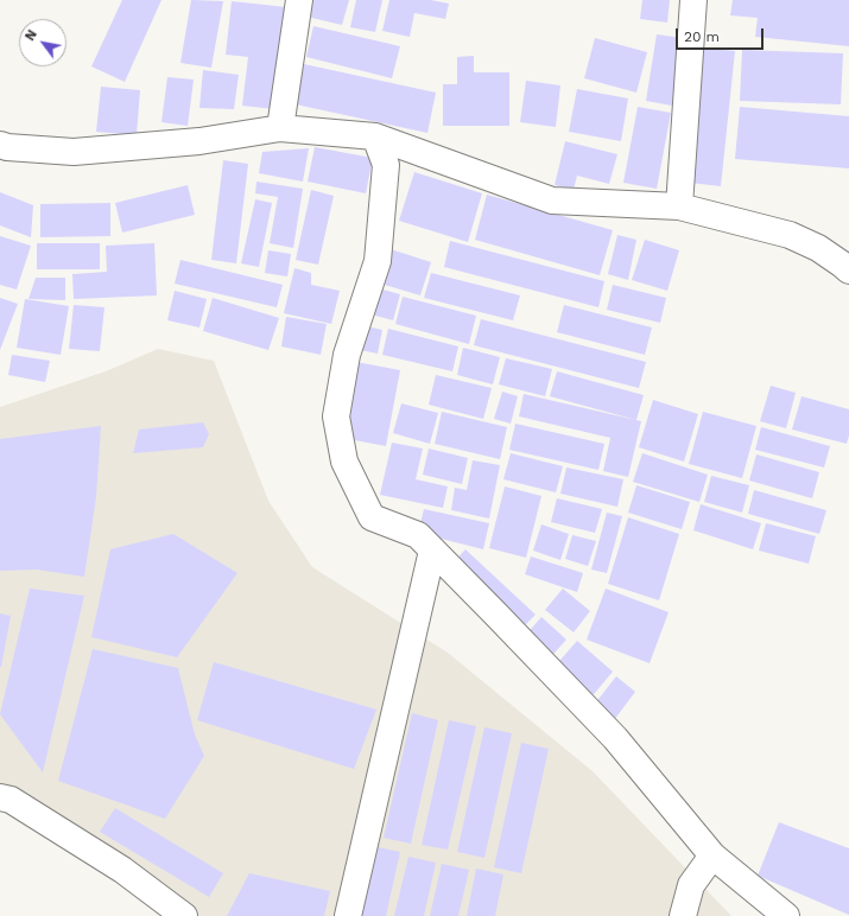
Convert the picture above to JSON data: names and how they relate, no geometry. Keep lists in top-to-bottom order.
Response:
{
  "scale_bar": "20 m",
  "north": "top left"
}
